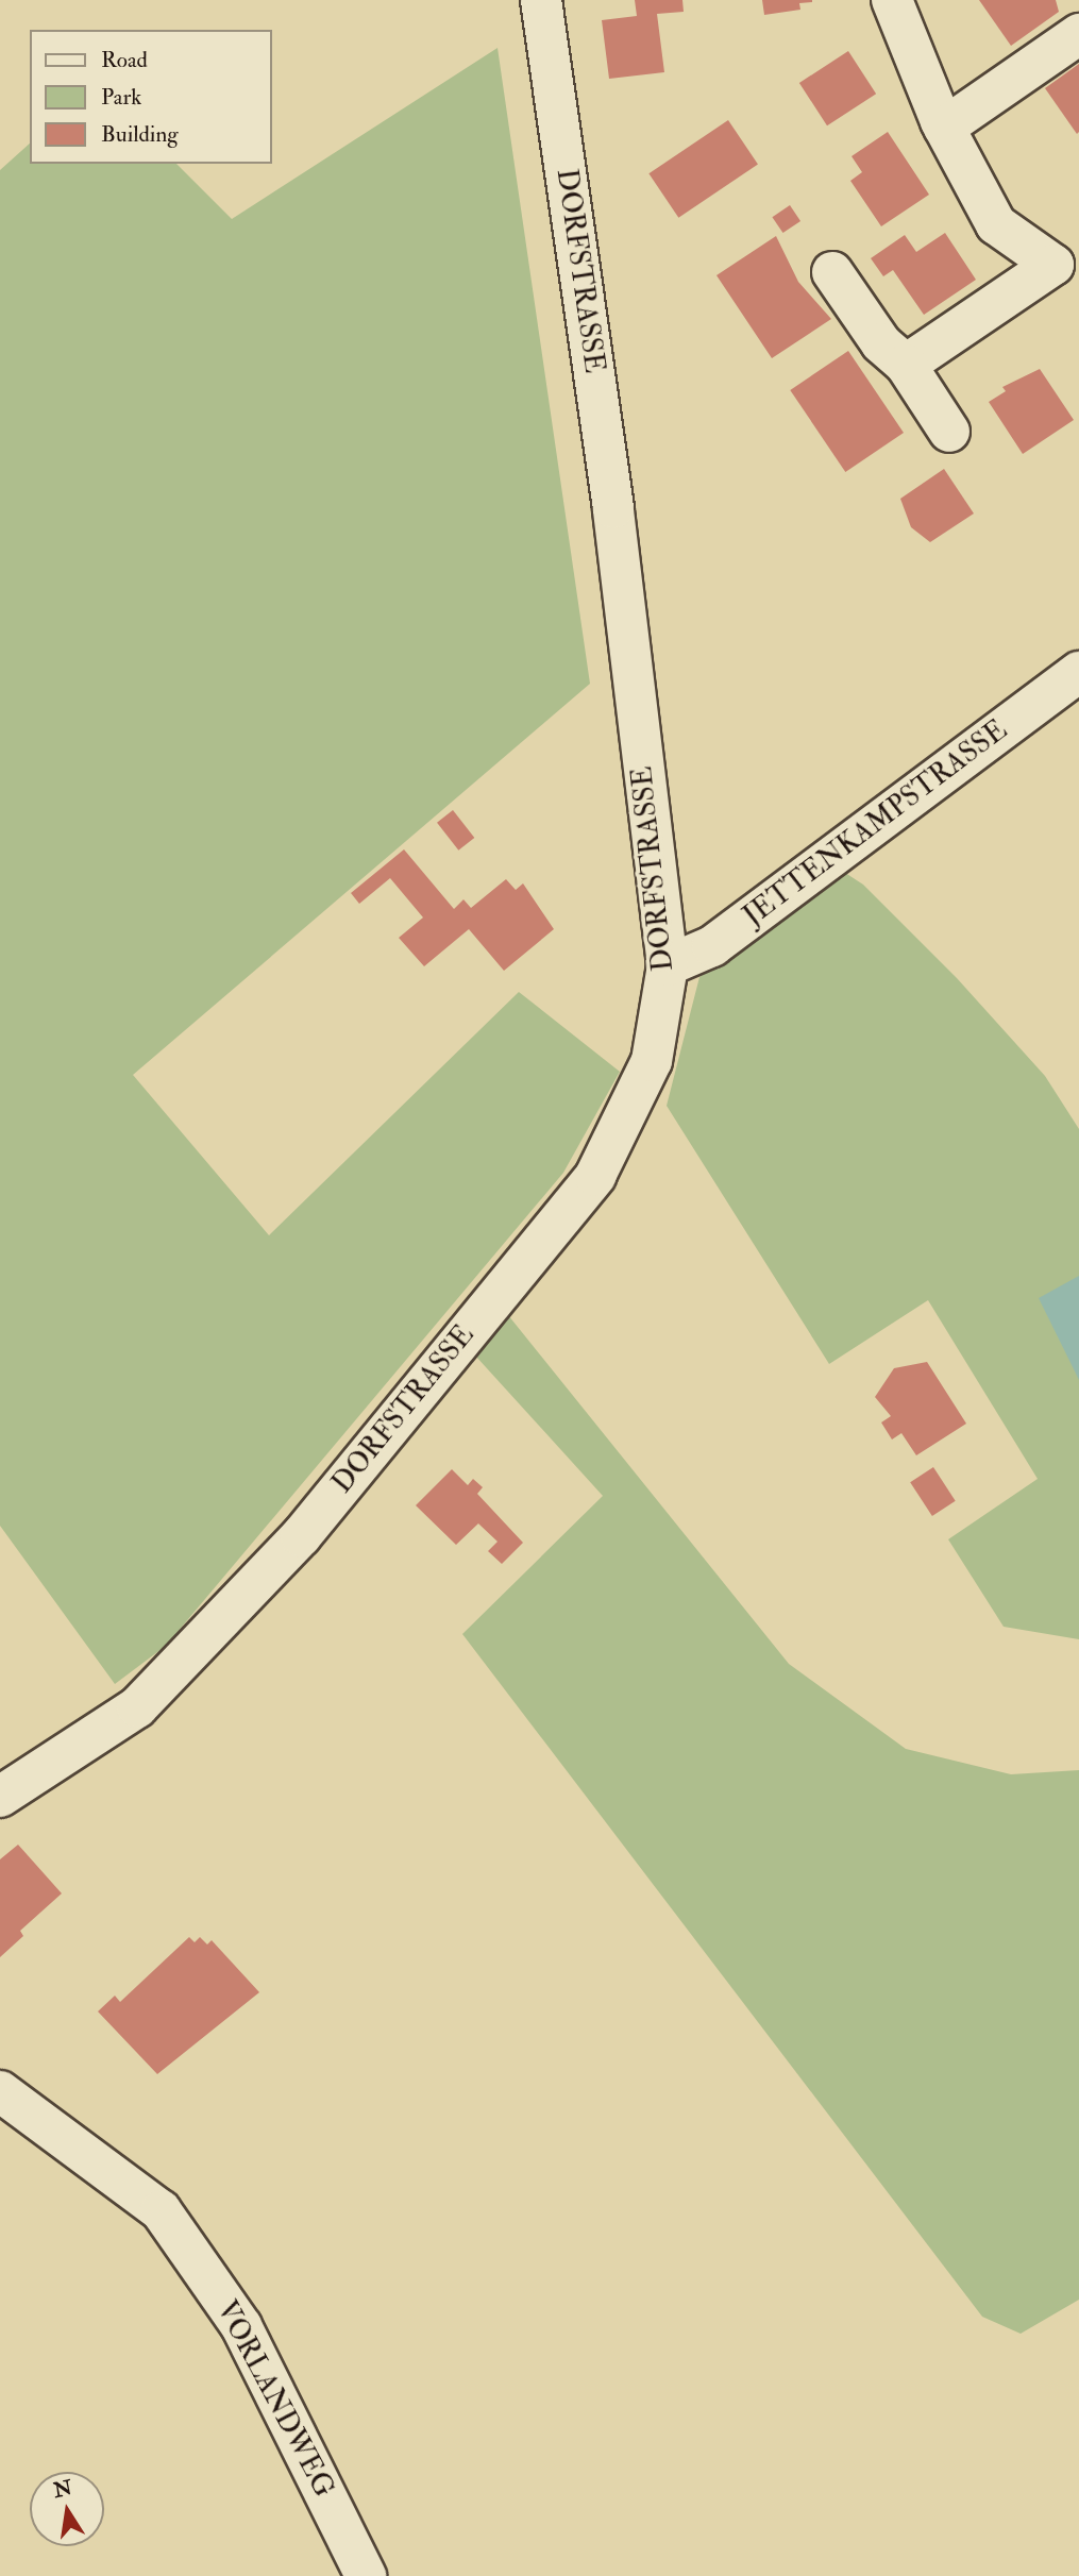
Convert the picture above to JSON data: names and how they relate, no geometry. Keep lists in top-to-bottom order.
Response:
{
  "streets": {
    "street": ["DORFSTRASSE", "JETTENKAMPSTRASSE", "VORLANDWEG"]
  },
  "crossings": [
    ["DORFSTRASSE", "JETTENKAMPSTRASSE"]
  ],
  "legend": ["Road", "Park", "Building"],
  "north": "top"
}
